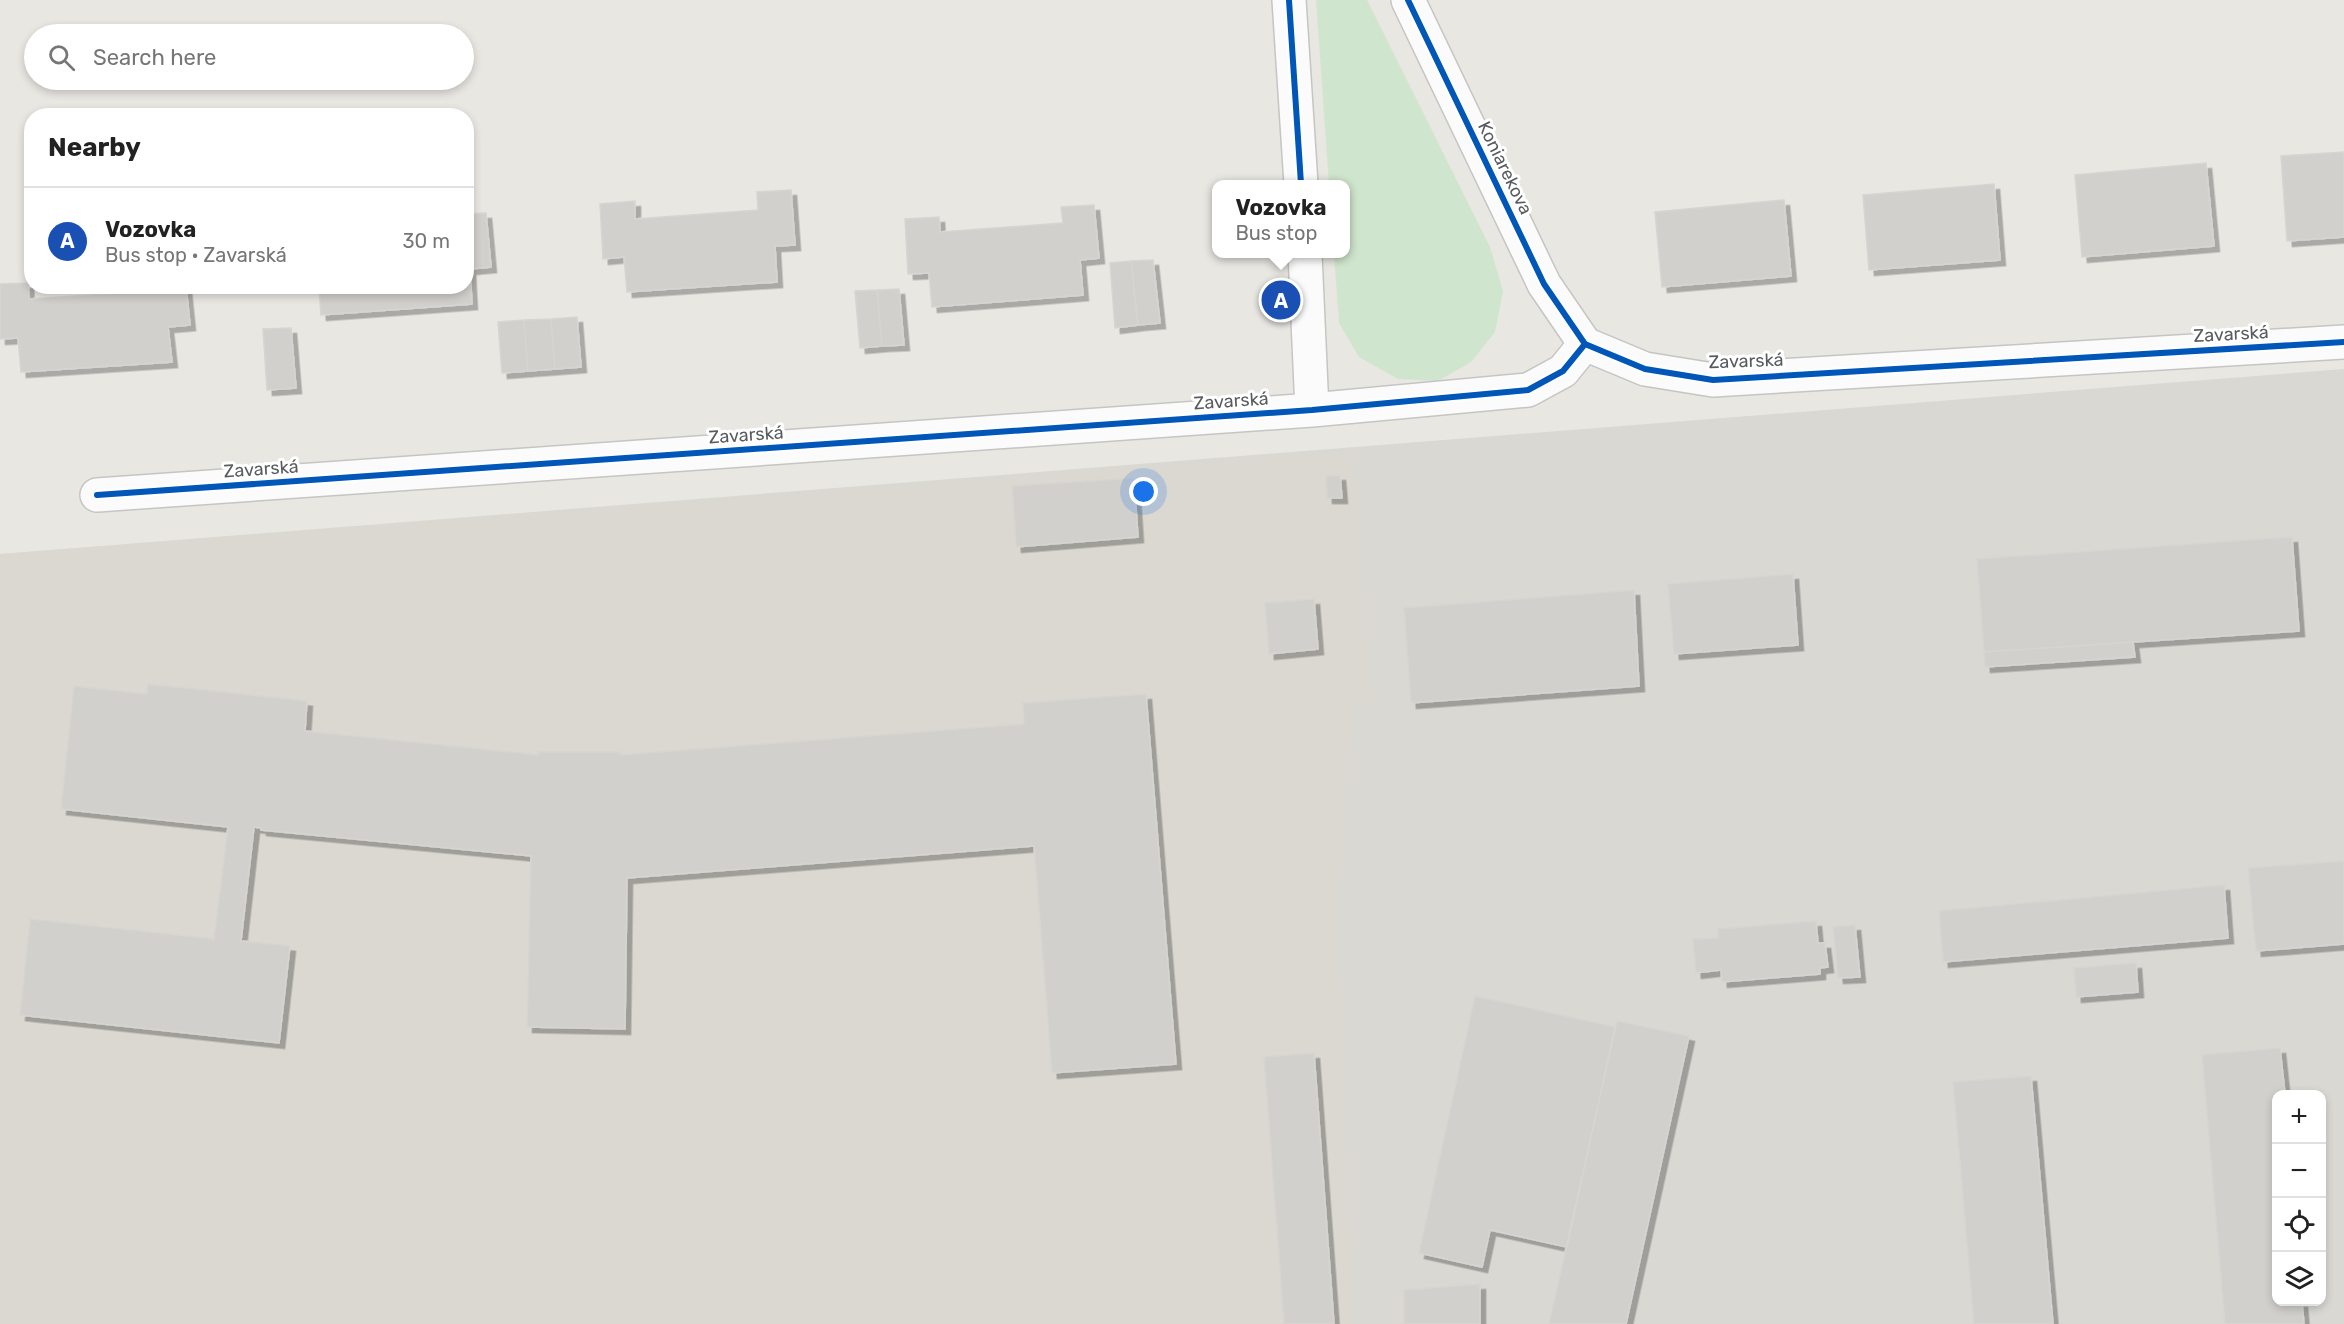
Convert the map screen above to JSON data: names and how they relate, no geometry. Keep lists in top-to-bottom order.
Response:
{
  "streets": {
    "street": ["Koniarekova", "Zavarská"]
  },
  "crossings": [
    ["Koniarekova", "Zavarská"]
  ],
  "page": {
    "search": "Search here",
    "heading": "Nearby",
    "popup": ["Vozovka", "Bus stop"],
    "list": [
      {
        "mark": "A",
        "name": "Vozovka",
        "note": "Bus stop · Zavarská",
        "value": "30 m"
      }
    ],
    "pins": "A",
    "map_buttons": ["+", "−"]
  }
}
